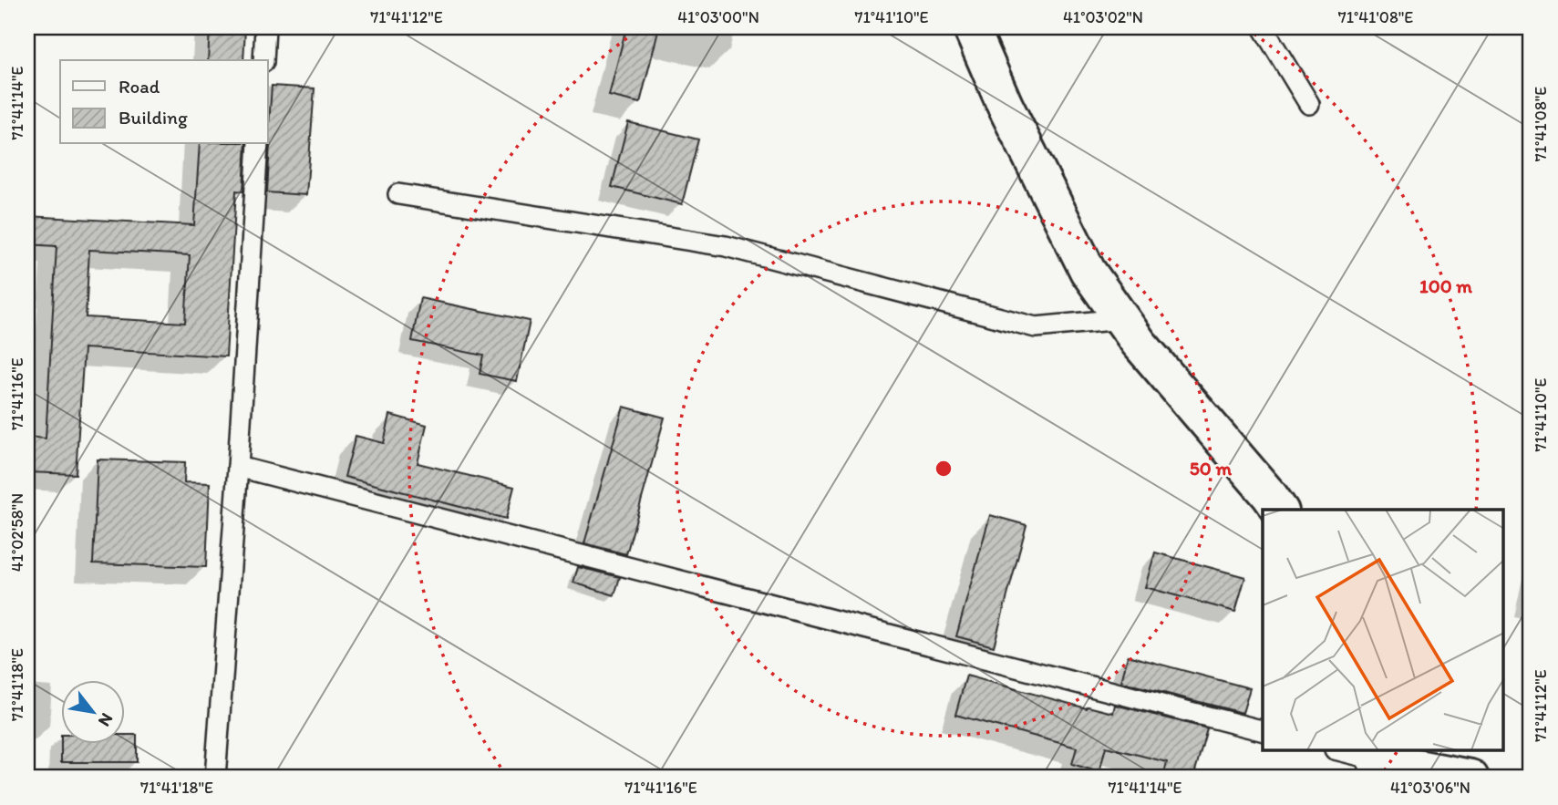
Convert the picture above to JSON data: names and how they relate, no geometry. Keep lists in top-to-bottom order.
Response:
{
  "legend": ["Road", "Building"],
  "north": "bottom right",
  "coordinates": [
    "71°41'12\"E",
    "41°03'00\"N",
    "71°41'10\"E",
    "41°03'02\"N",
    "71°41'08\"E",
    "71°41'14\"E",
    "71°41'16\"E",
    "41°02'58\"N",
    "71°41'18\"E",
    "41°03'06\"N"
  ],
  "rings": ["100 m", "50 m"]
}
